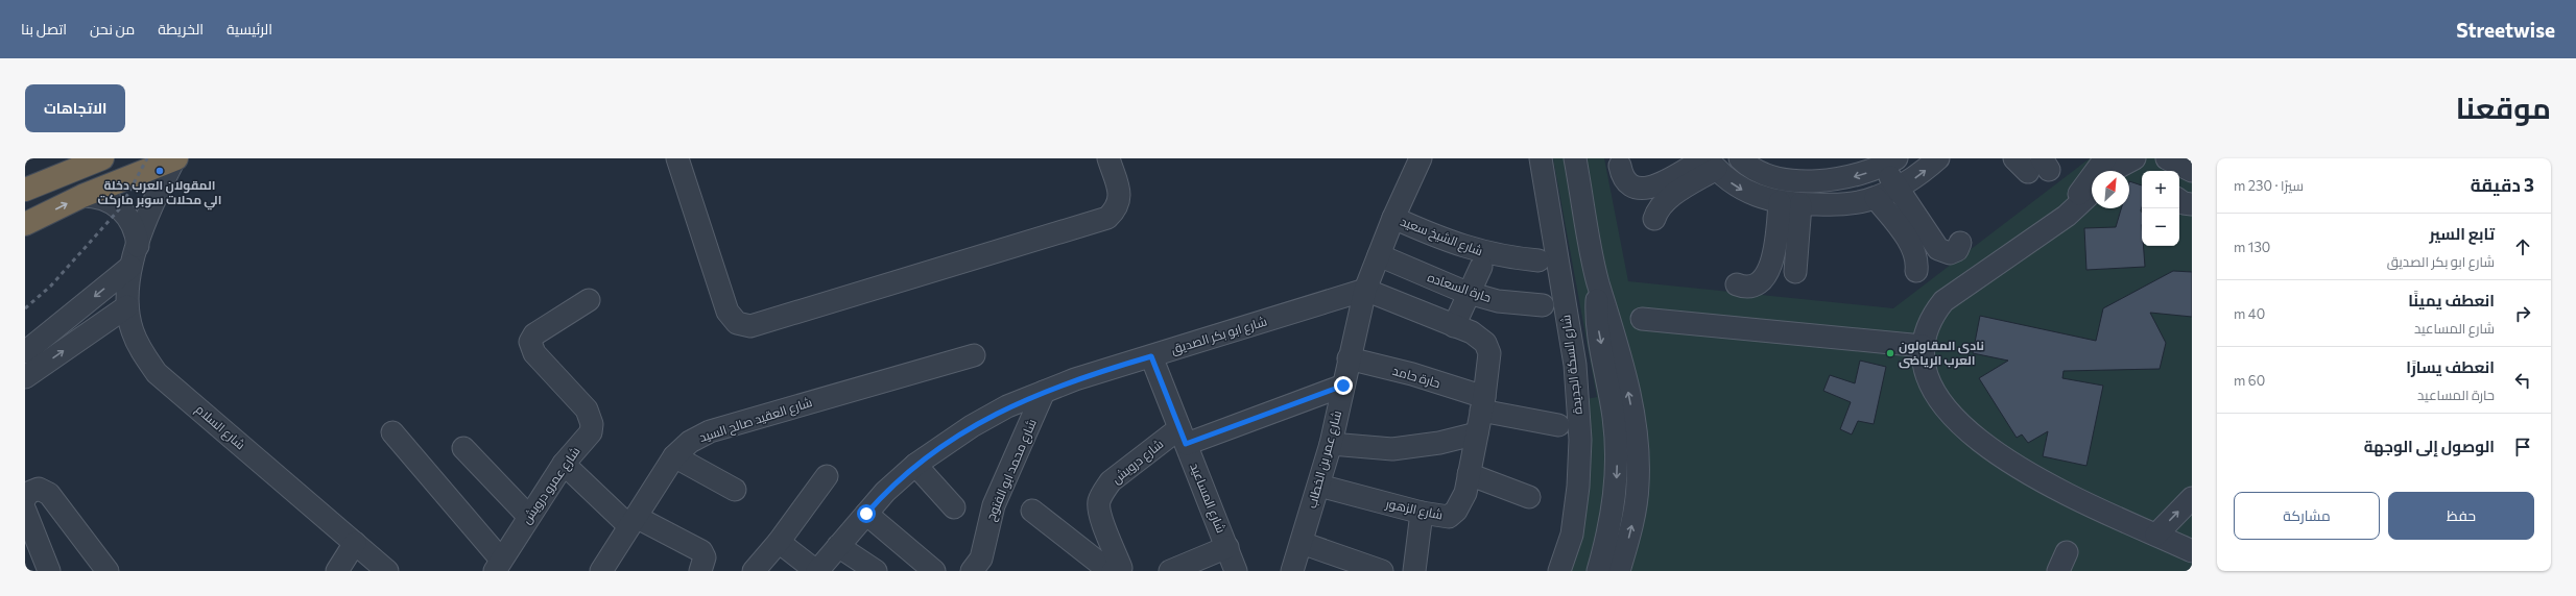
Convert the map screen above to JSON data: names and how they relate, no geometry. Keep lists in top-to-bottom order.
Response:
{
  "streets": {
    "street": [
      "شارع الشيخ سعيد",
      "حارة السعاده",
      "شارع ابو بكر الصديق",
      "شارع السكة الجديدة",
      "حارة حامد",
      "شارع العقيد صالح السيد",
      "شارع السلام",
      "شارع عمر بن الخطاب",
      "شارع درويش",
      "شارع محمد ابو الفتوح",
      "شارع عمرو درويش",
      "شارع المساعيد",
      "شارع الزهور"
    ]
  },
  "crossings": [
    ["شارع الشيخ سعيد", "شارع عمر بن الخطاب"],
    ["حارة السعاده", "شارع عمر بن الخطاب"],
    ["شارع ابو بكر الصديق", "شارع عمر بن الخطاب"],
    ["شارع ابو بكر الصديق", "شارع محمد ابو الفتوح"],
    ["شارع ابو بكر الصديق", "شارع المساعيد"],
    ["شارع ابو بكر الصديق", "شارع الزهور"],
    ["حارة حامد", "شارع عمر بن الخطاب"],
    ["حارة حامد", "شارع الزهور"],
    ["شارع عمر بن الخطاب", "شارع درويش"],
    ["شارع عمر بن الخطاب", "شارع الزهور"],
    ["شارع درويش", "شارع المساعيد"]
  ],
  "places": ["المقولان العرب دخلة الي محلات سوبر ماركت", "نادى المقاولون العرب الرياضى"],
  "north": "top right",
  "page": {
    "header": "Streetwise",
    "nav": [
      "الرئيسية",
      "الخريطة",
      "من نحن",
      "اتصل بنا"
    ],
    "title": "موقعنا",
    "buttons": [
      "الاتجاهات",
      ["حفظ", "مشاركة"]
    ],
    "heading": ["3 دقيقة", "سيرًا · 230 m"],
    "map_buttons": ["+", "−"],
    "list": [
      ["تابع السير", "شارع ابو بكر الصديق", "130 m"],
      ["انعطف يمينًا", "شارع المساعيد", "40 m"],
      ["انعطف يسارًا", "حارة المساعيد", "60 m"],
      "الوصول إلى الوجهة"
    ]
  }
}
